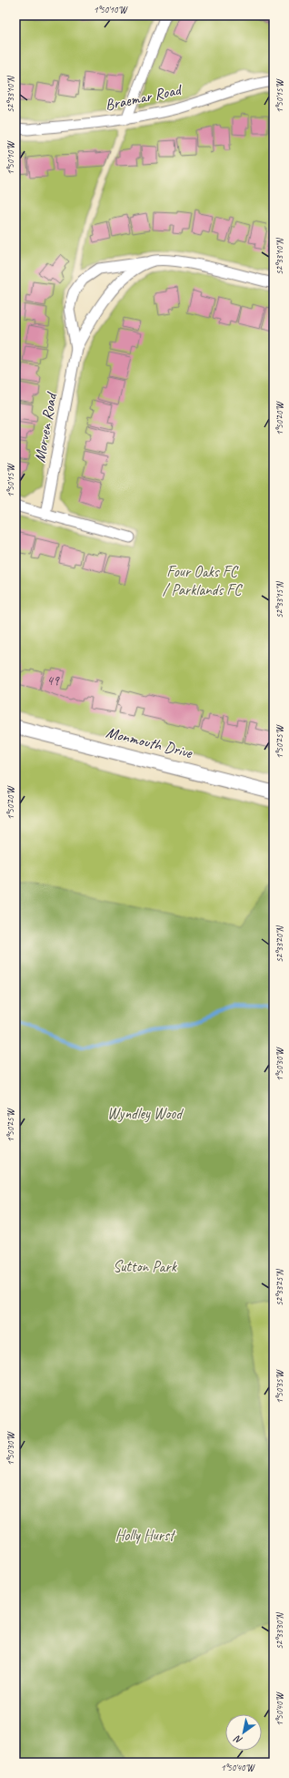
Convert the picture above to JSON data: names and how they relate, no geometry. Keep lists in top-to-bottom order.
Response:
{
  "streets": {
    "street": ["Braemar Road", "Morven Road", "Monmouth Drive"]
  },
  "parks": [
    "Four Oaks FC / Parklands FC",
    "Wyndley Wood",
    "Sutton Park",
    "Holly Hurst"
  ],
  "house_numbers": ["49"],
  "north": "bottom left",
  "coordinates": [
    "1°50'10\"W",
    "52°33'10\"N",
    "1°50'15\"W",
    "1°50'20\"W",
    "52°33'15\"N",
    "1°50'25\"W",
    "52°33'20\"N",
    "1°50'30\"W",
    "52°33'25\"N",
    "1°50'35\"W",
    "52°33'30\"N",
    "1°50'40\"W"
  ]
}
